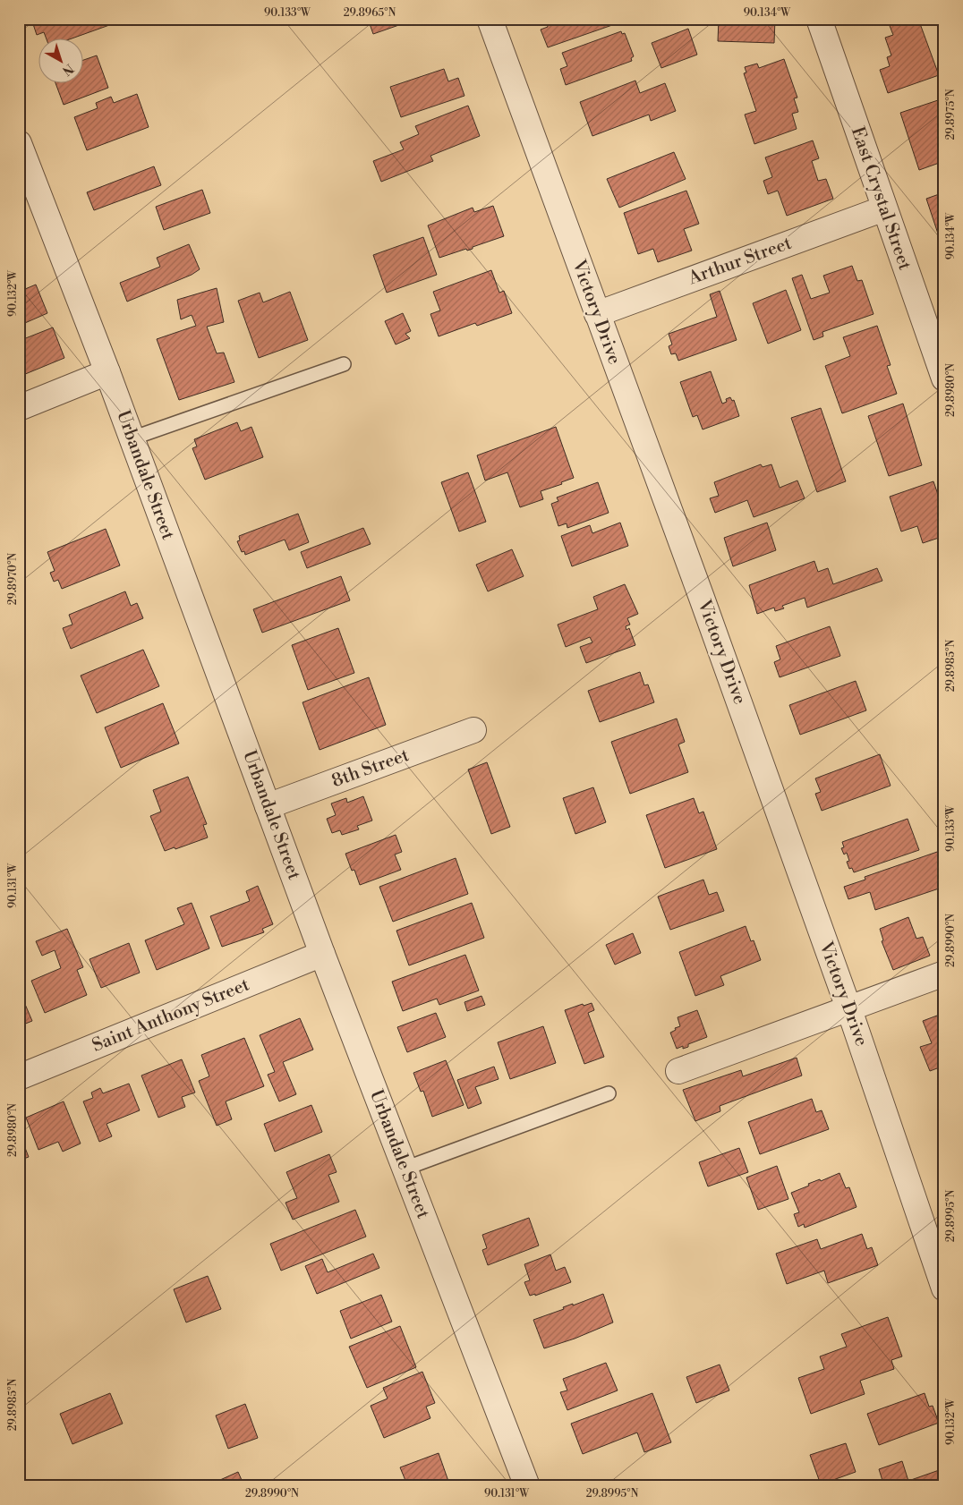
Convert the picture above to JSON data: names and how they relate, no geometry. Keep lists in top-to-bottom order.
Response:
{
  "streets": {
    "street": [
      "East Crystal Street",
      "Arthur Street",
      "Victory Drive",
      "Urbandale Street",
      "8th Street",
      "Saint Anthony Street"
    ]
  },
  "crossings": [
    ["East Crystal Street", "Arthur Street"],
    ["Arthur Street", "Victory Drive"],
    ["Urbandale Street", "8th Street"],
    ["Urbandale Street", "Saint Anthony Street"]
  ],
  "north": "bottom right",
  "coordinates": [
    "90.133°W",
    "29.8965°N",
    "90.134°W",
    "29.8975°N",
    "90.132°W",
    "29.8980°N",
    "29.8970°N",
    "29.8985°N",
    "90.131°W",
    "29.8990°N",
    "29.8995°N"
  ]
}
